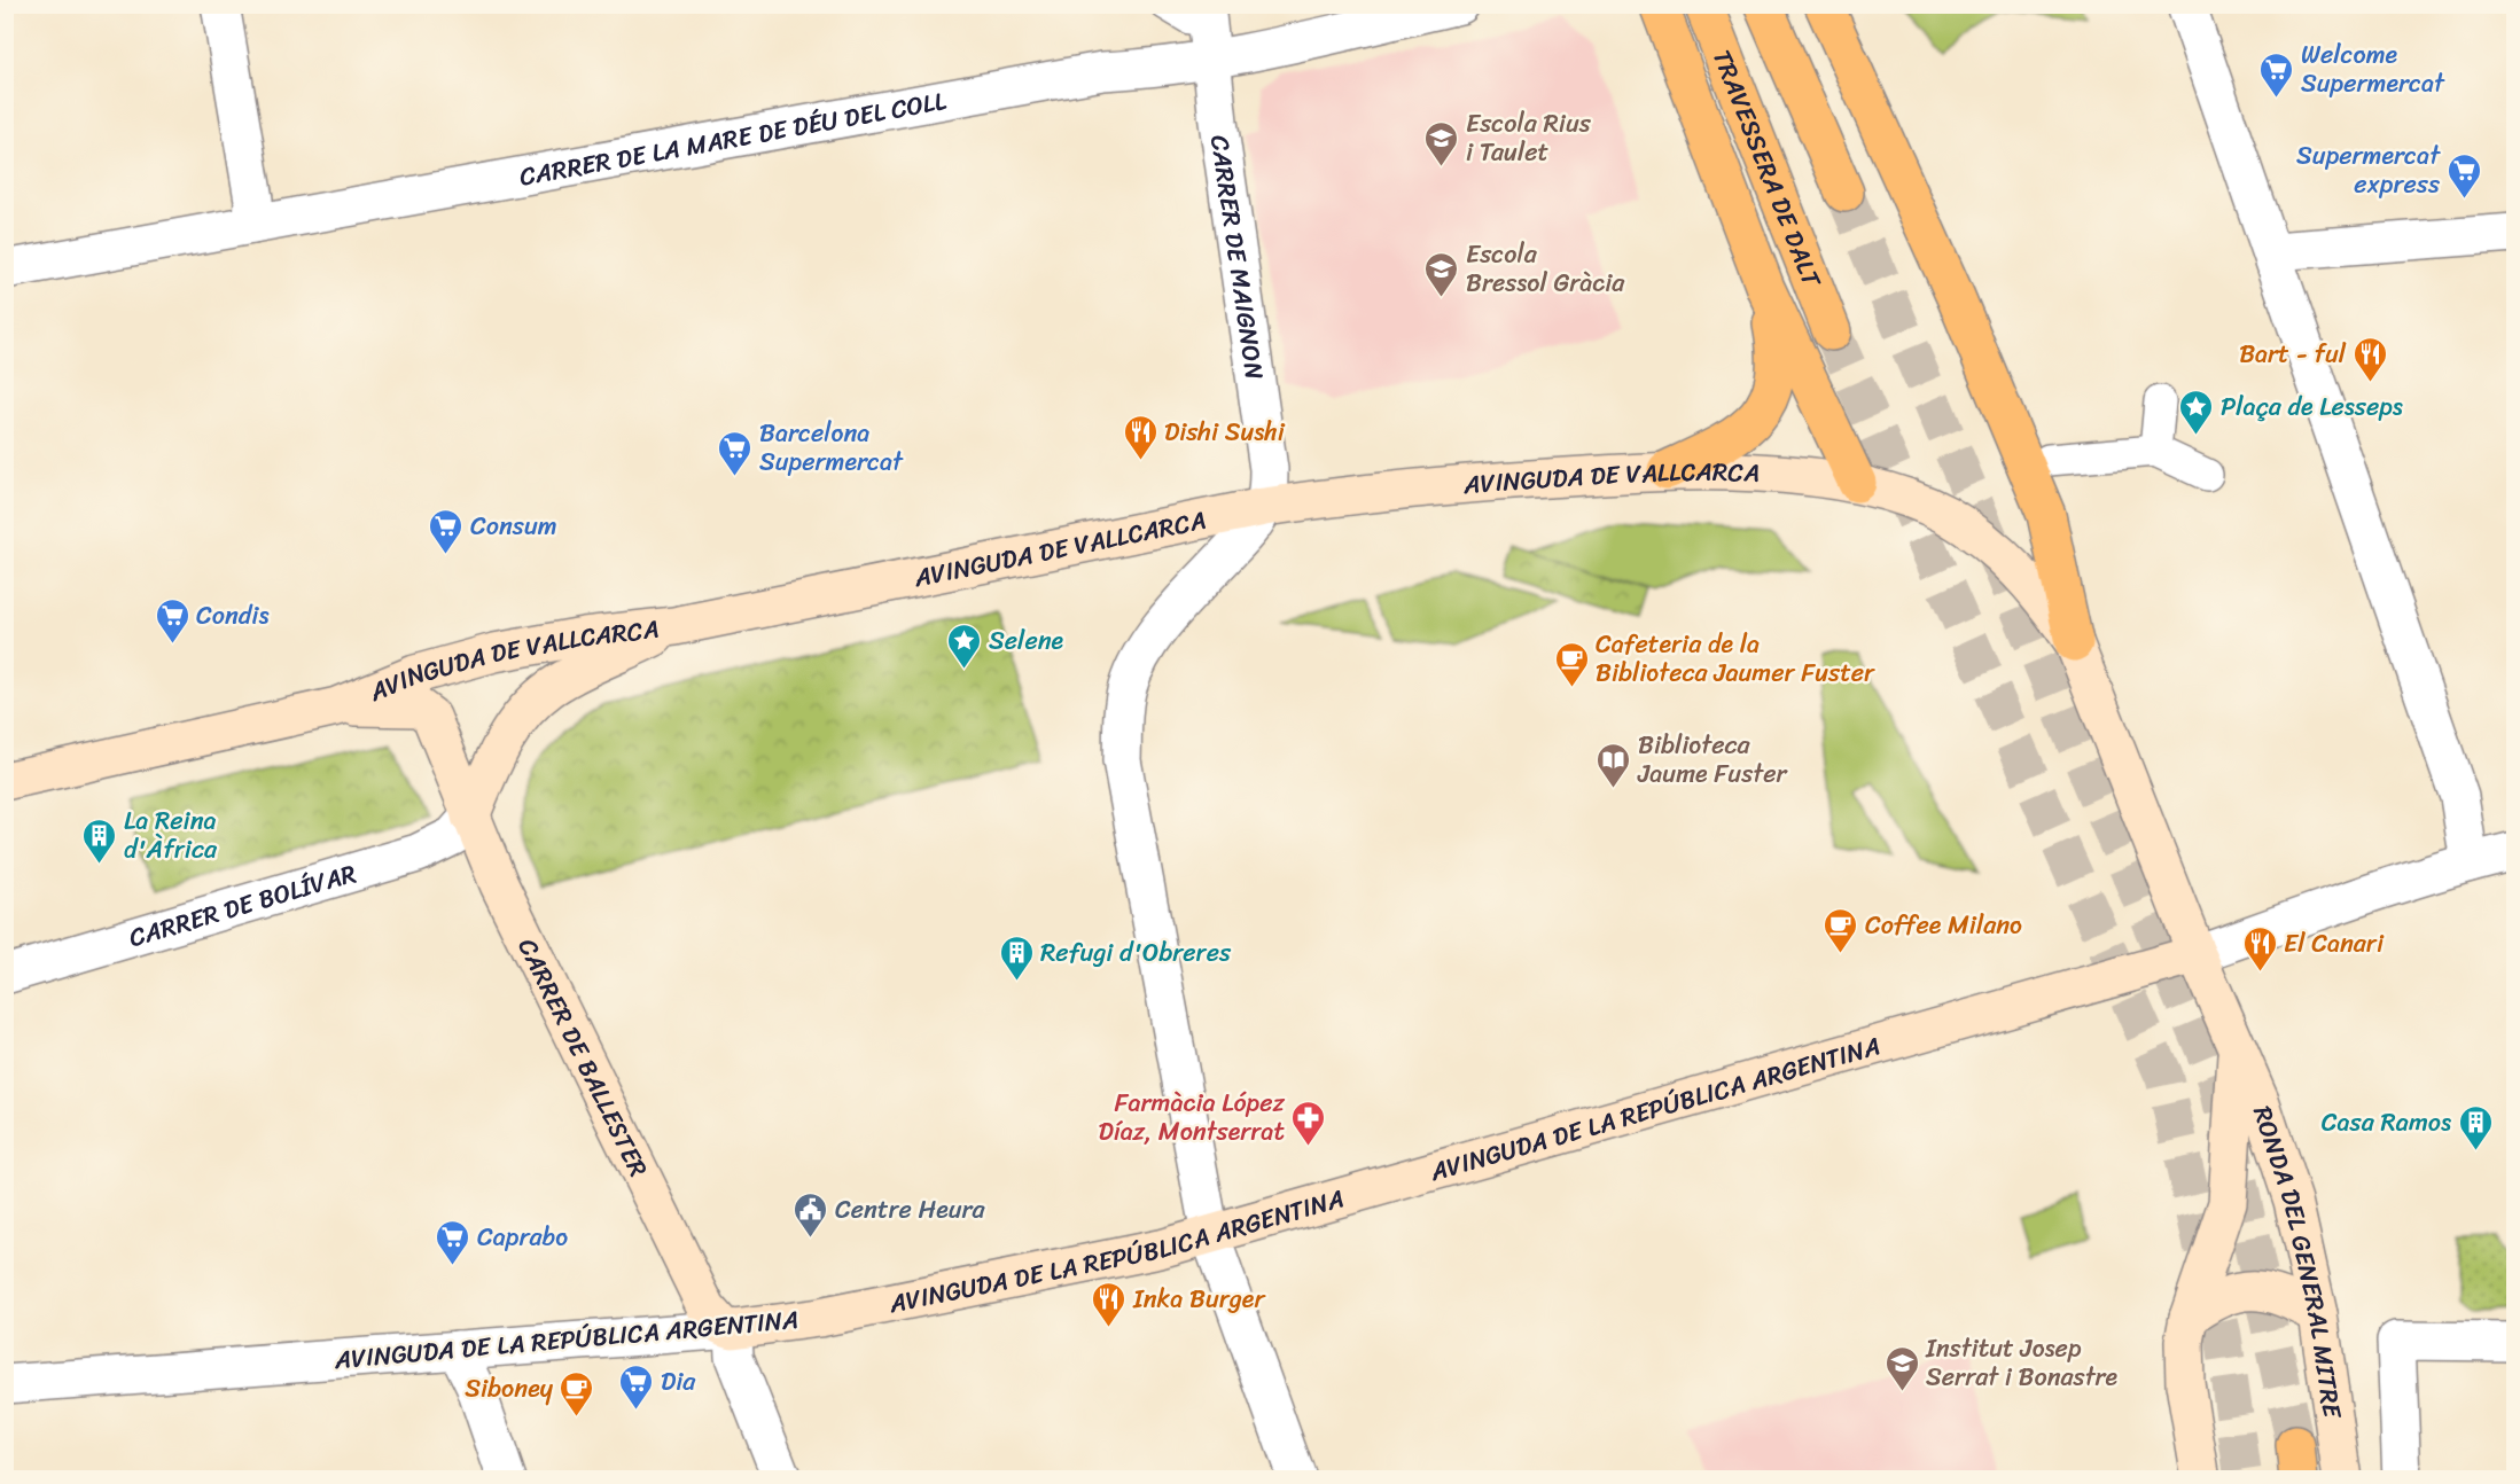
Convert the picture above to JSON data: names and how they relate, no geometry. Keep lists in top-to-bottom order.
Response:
{
  "streets": {
    "main road": [
      "TRAVESSERA DE DALT",
      "AVINGUDA DE VALLCARCA",
      "CARRER DE BALLESTER",
      "AVINGUDA DE LA REPÚBLICA ARGENTINA",
      "RONDA DEL GENERAL MITRE"
    ],
    "street": ["CARRER DE LA MARE DE DÉU DEL COLL", "CARRER DE MAIGNON", "CARRER DE BOLÍVAR"]
  },
  "crossings": [
    ["CARRER DE LA MARE DE DÉU DEL COLL", "CARRER DE MAIGNON"],
    ["CARRER DE MAIGNON", "AVINGUDA DE VALLCARCA"],
    ["AVINGUDA DE VALLCARCA", "CARRER DE BALLESTER"],
    ["CARRER DE BOLÍVAR", "CARRER DE BALLESTER"],
    ["CARRER DE BALLESTER", "AVINGUDA DE LA REPÚBLICA ARGENTINA"],
    ["AVINGUDA DE LA REPÚBLICA ARGENTINA", "RONDA DEL GENERAL MITRE"]
  ],
  "places": {
    "supermarket": [
      "Welcome Supermercat",
      "Supermercat express",
      "Barcelona Supermercat",
      "Consum",
      "Condis",
      "Caprabo",
      "Dia"
    ],
    "school or university": ["Escola Rius i Taulet", "Escola Bressol Gràcia", "Institut Josep Serrat i Bonastre"],
    "restaurant": [
      "Bart - ful",
      "Dishi Sushi",
      "El Canari",
      "Inka Burger"
    ],
    "place": ["Plaça de Lesseps", "Selene"],
    "cafe": ["Cafeteria de la Biblioteca Jaumer Fuster", "Coffee Milano", "Siboney"],
    "library": ["Biblioteca Jaume Fuster"],
    "building": ["La Reina d'Àfrica", "Refugi d'Obreres", "Casa Ramos"],
    "pharmacy": ["Farmàcia López Díaz, Montserrat"],
    "public building": ["Centre Heura"]
  }
}
